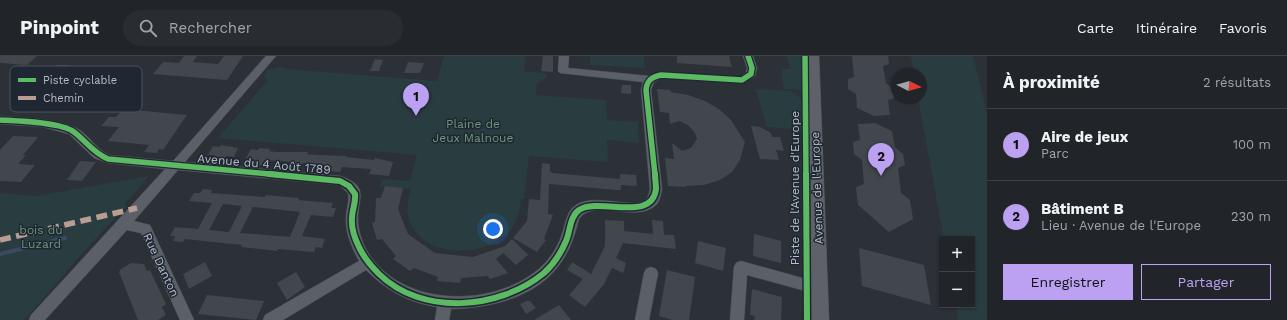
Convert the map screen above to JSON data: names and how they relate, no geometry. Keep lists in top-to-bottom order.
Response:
{
  "streets": {
    "main road": ["Avenue de l'Europe"],
    "street": ["Avenue du 4 Août 1789", "Rue Danton"],
    "cycle path": ["Piste de l'Avenue d'Europe"]
  },
  "parks": ["Plaine de Jeux Malnoue", "bois du Luzard"],
  "legend": ["Piste cyclable", "Chemin"],
  "north": "right",
  "page": {
    "header": "Pinpoint",
    "search": "Rechercher",
    "nav": ["Carte", "Itinéraire", "Favoris"],
    "heading": ["À proximité", "2 résultats"],
    "pins": ["1", "2"],
    "list": [
      {
        "mark": "1",
        "name": "Aire de jeux",
        "note": "Parc",
        "value": "100 m"
      },
      {
        "mark": "2",
        "name": "Bâtiment B",
        "note": "Lieu · Avenue de l'Europe",
        "value": "230 m"
      }
    ],
    "map_buttons": ["+", "−"],
    "buttons": ["Enregistrer", "Partager"]
  }
}
